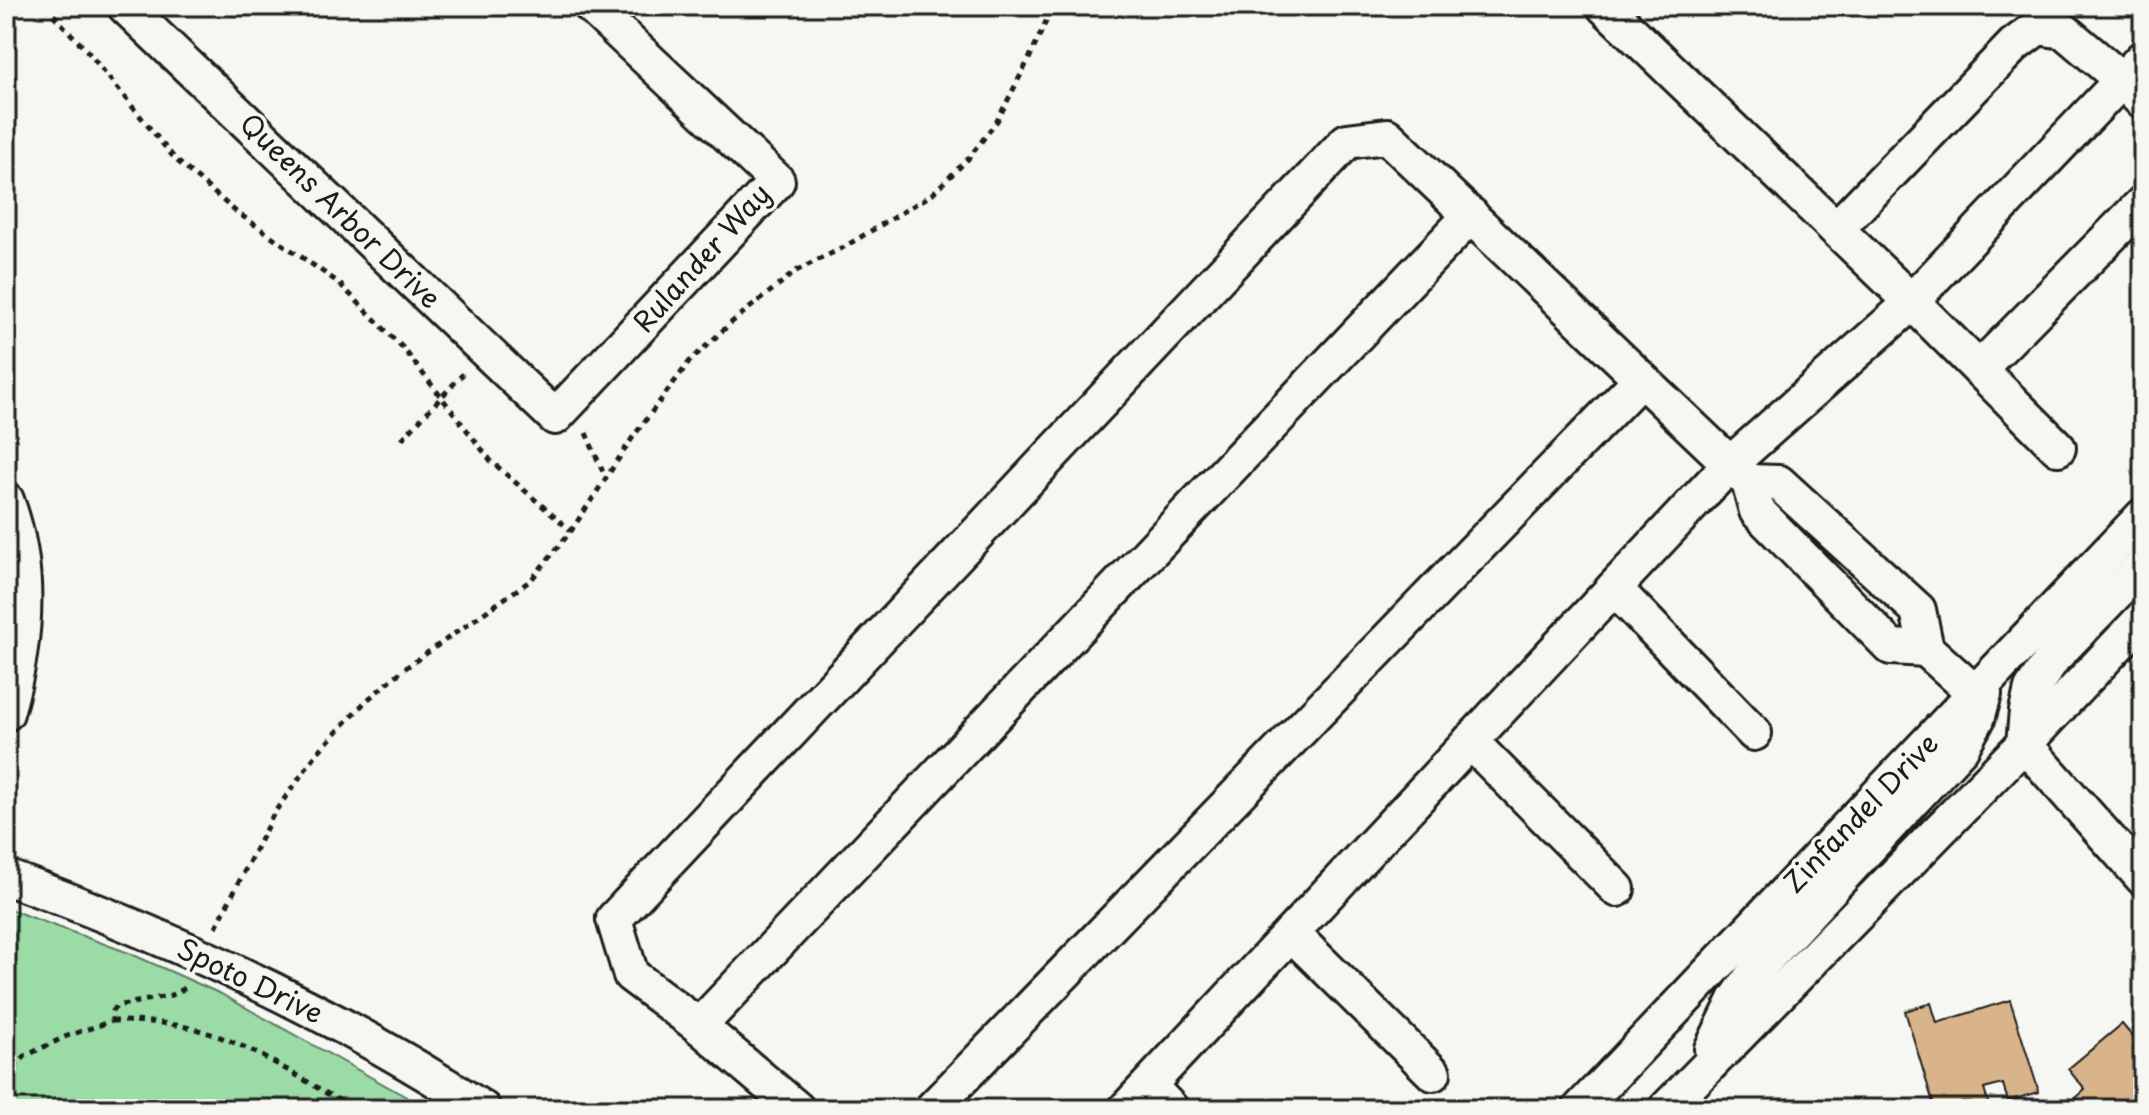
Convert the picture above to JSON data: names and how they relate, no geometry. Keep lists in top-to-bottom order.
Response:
{
  "streets": {
    "street": [
      "Queens Arbor Drive",
      "Rulander Way",
      "Zinfandel Drive",
      "Spoto Drive"
    ]
  },
  "crossings": [
    ["Queens Arbor Drive", "Rulander Way"]
  ]
}
